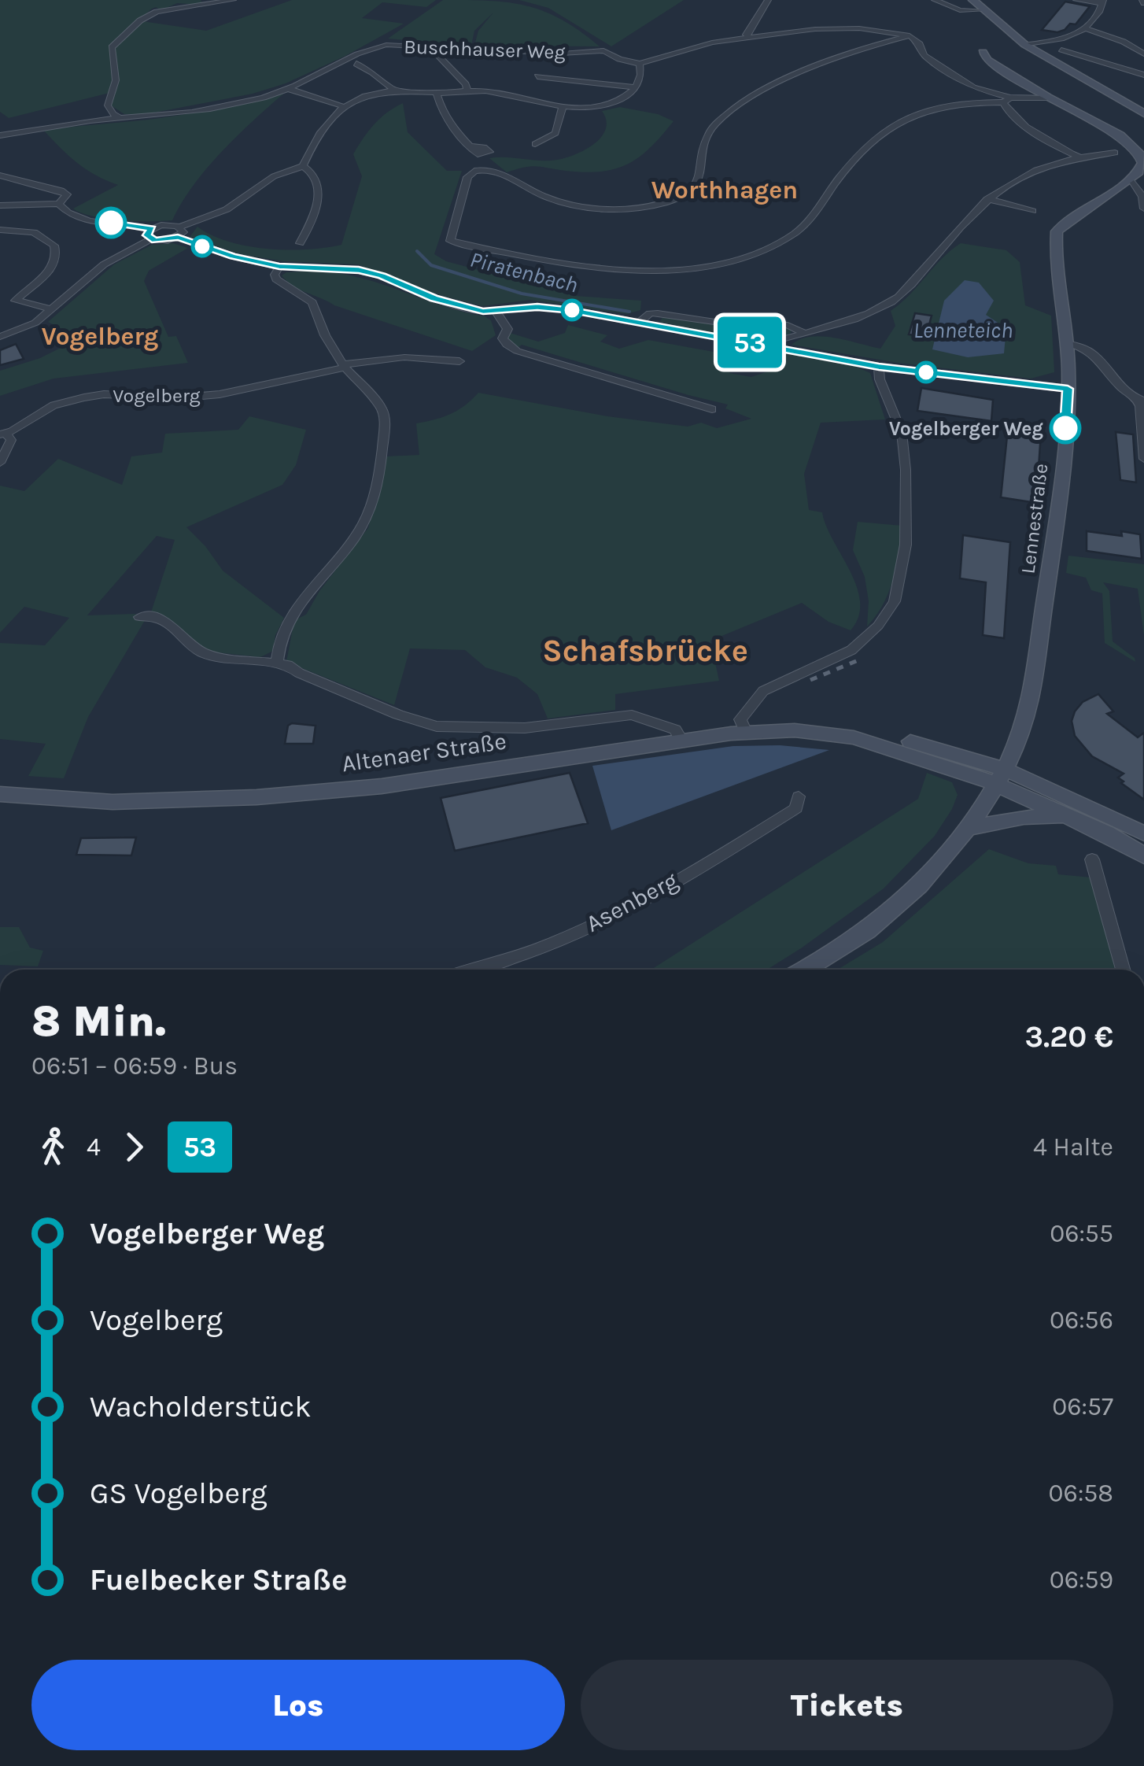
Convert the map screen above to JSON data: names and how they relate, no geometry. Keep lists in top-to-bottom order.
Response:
{
  "streets": {
    "main road": ["Lennestraße", "Altenaer Straße"],
    "street": ["Buschhauser Weg", "Vogelberg", "Asenberg"]
  },
  "crossings": [
    ["Lennestraße", "Altenaer Straße"]
  ],
  "districts": ["Worthhagen", "Vogelberg", "Schafsbrücke"],
  "water": ["Piratenbach", "Lenneteich"],
  "places": ["Vogelberger Weg"],
  "lines": ["bus line 53"],
  "page": {
    "on_map": "53",
    "heading": ["8 Min.", "06:51 – 06:59 · Bus", "3.20 €"],
    "legs": ["4", "53", "4 Halte"],
    "list": [
      {
        "name": "Vogelberger Weg",
        "value": "06:55"
      },
      {
        "name": "Vogelberg",
        "value": "06:56"
      },
      {
        "name": "Wacholderstück",
        "value": "06:57"
      },
      {
        "name": "GS Vogelberg",
        "value": "06:58"
      },
      {
        "name": "Fuelbecker Straße",
        "value": "06:59"
      }
    ],
    "buttons": ["Los", "Tickets"]
  }
}
